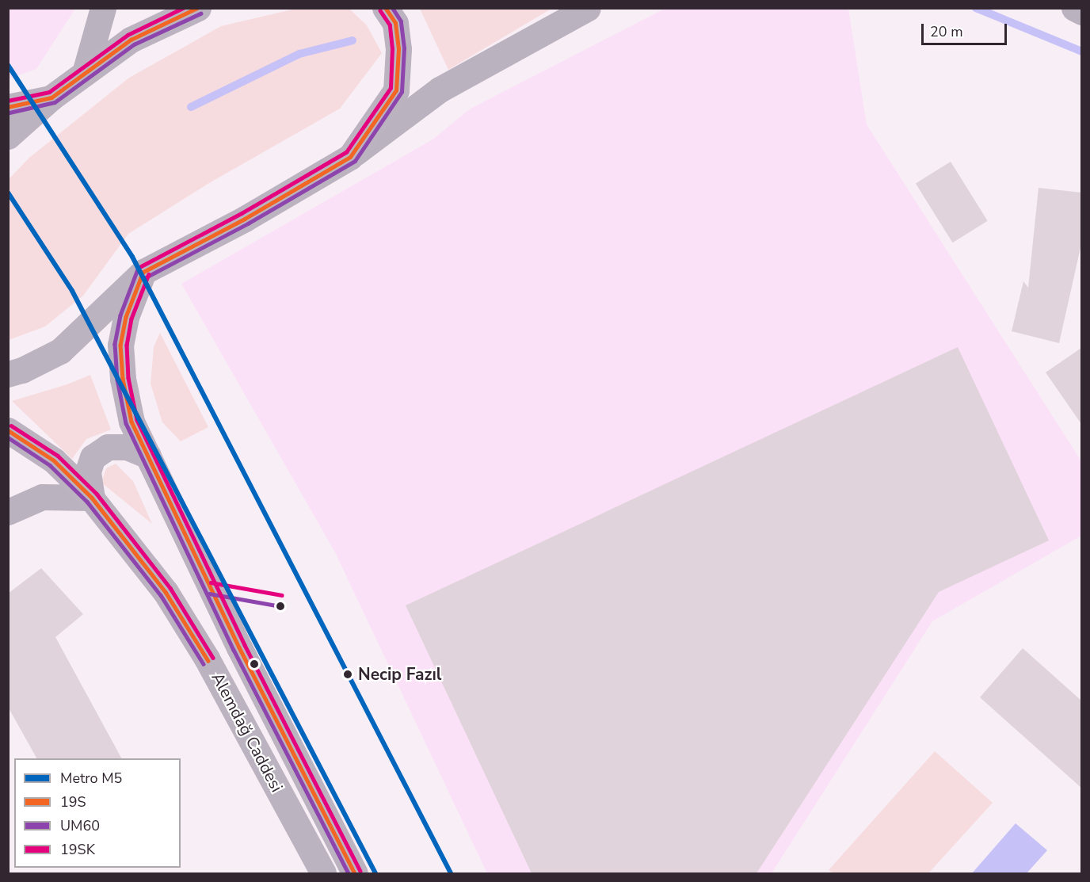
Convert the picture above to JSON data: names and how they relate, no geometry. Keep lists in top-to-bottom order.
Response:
{
  "streets": {
    "main road": ["Alemdağ Caddesi"]
  },
  "places": ["Necip Fazıl"],
  "lines": [
    "transit line 19S",
    "transit line UM60",
    "transit line 19SK",
    "metro line M5"
  ],
  "legend": [
    "Metro M5",
    "19S",
    "UM60",
    "19SK"
  ],
  "scale_bar": "20 m"
}
